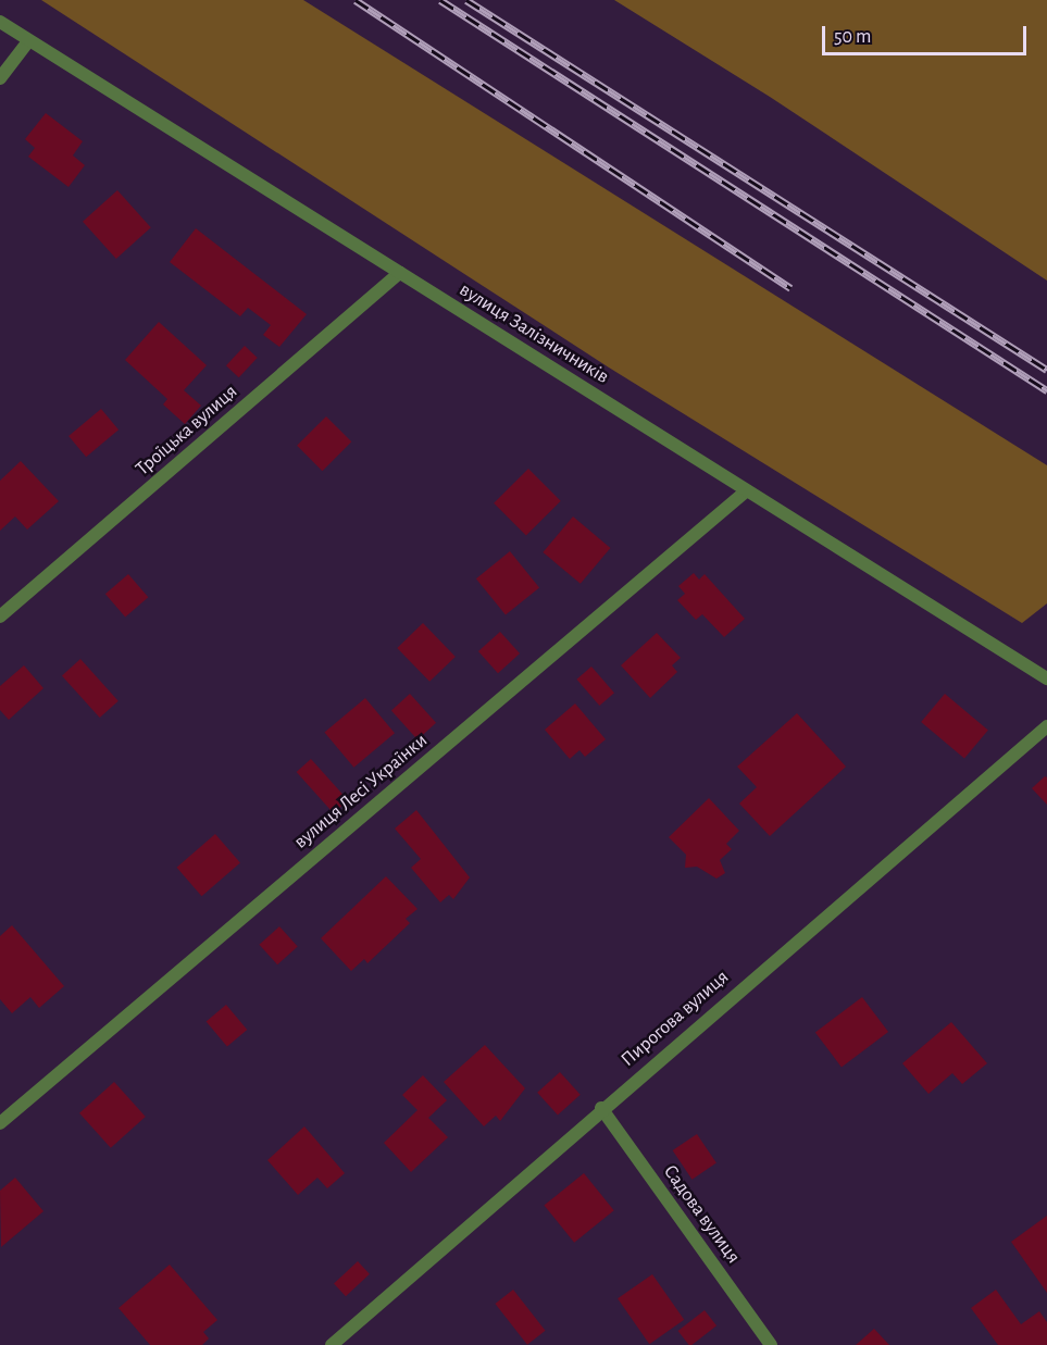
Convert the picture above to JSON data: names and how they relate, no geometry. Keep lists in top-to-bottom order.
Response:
{
  "streets": {
    "street": [
      "вулиця Залізничників",
      "Троїцька вулиця",
      "вулиця Лесі Українки",
      "Пирогова вулиця",
      "Садова вулиця"
    ]
  },
  "crossings": [
    ["вулиця Залізничників", "Троїцька вулиця"],
    ["вулиця Залізничників", "вулиця Лесі Українки"],
    ["Пирогова вулиця", "Садова вулиця"]
  ],
  "scale_bar": "50 m"
}
